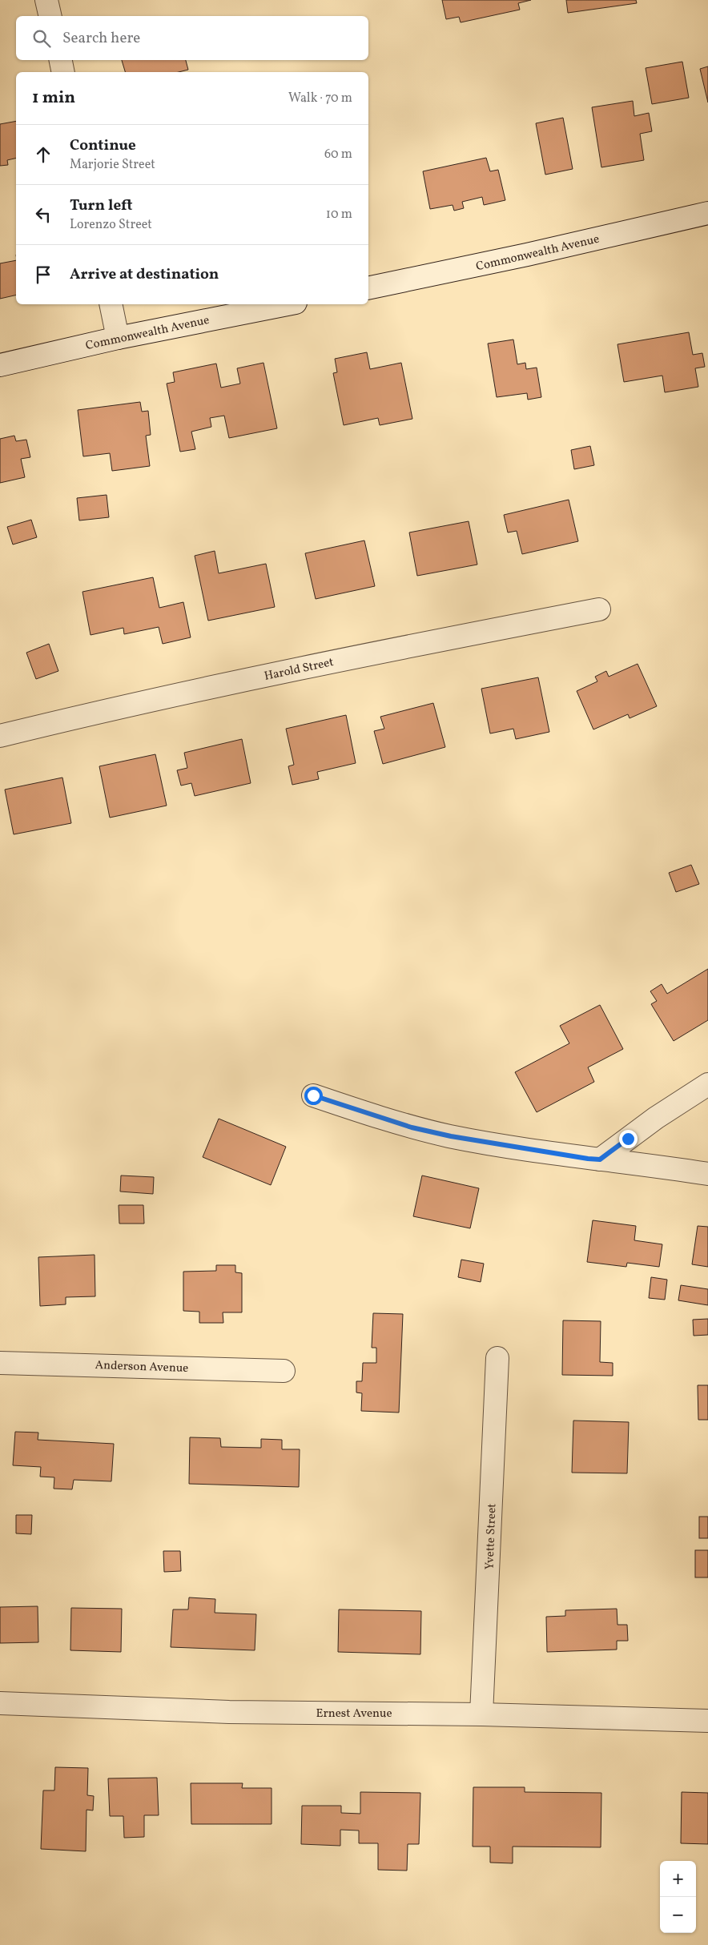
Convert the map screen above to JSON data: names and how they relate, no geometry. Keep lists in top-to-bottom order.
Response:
{
  "streets": {
    "street": [
      "Commonwealth Avenue",
      "Harold Street",
      "Anderson Avenue",
      "Yvette Street",
      "Ernest Avenue"
    ]
  },
  "crossings": [
    ["Yvette Street", "Ernest Avenue"]
  ],
  "page": {
    "search": "Search here",
    "heading": ["1 min", "Walk · 70 m"],
    "list": [
      ["Continue", "Marjorie Street", "60 m"],
      ["Turn left", "Lorenzo Street", "10 m"],
      "Arrive at destination"
    ],
    "map_buttons": ["+", "−"]
  }
}
